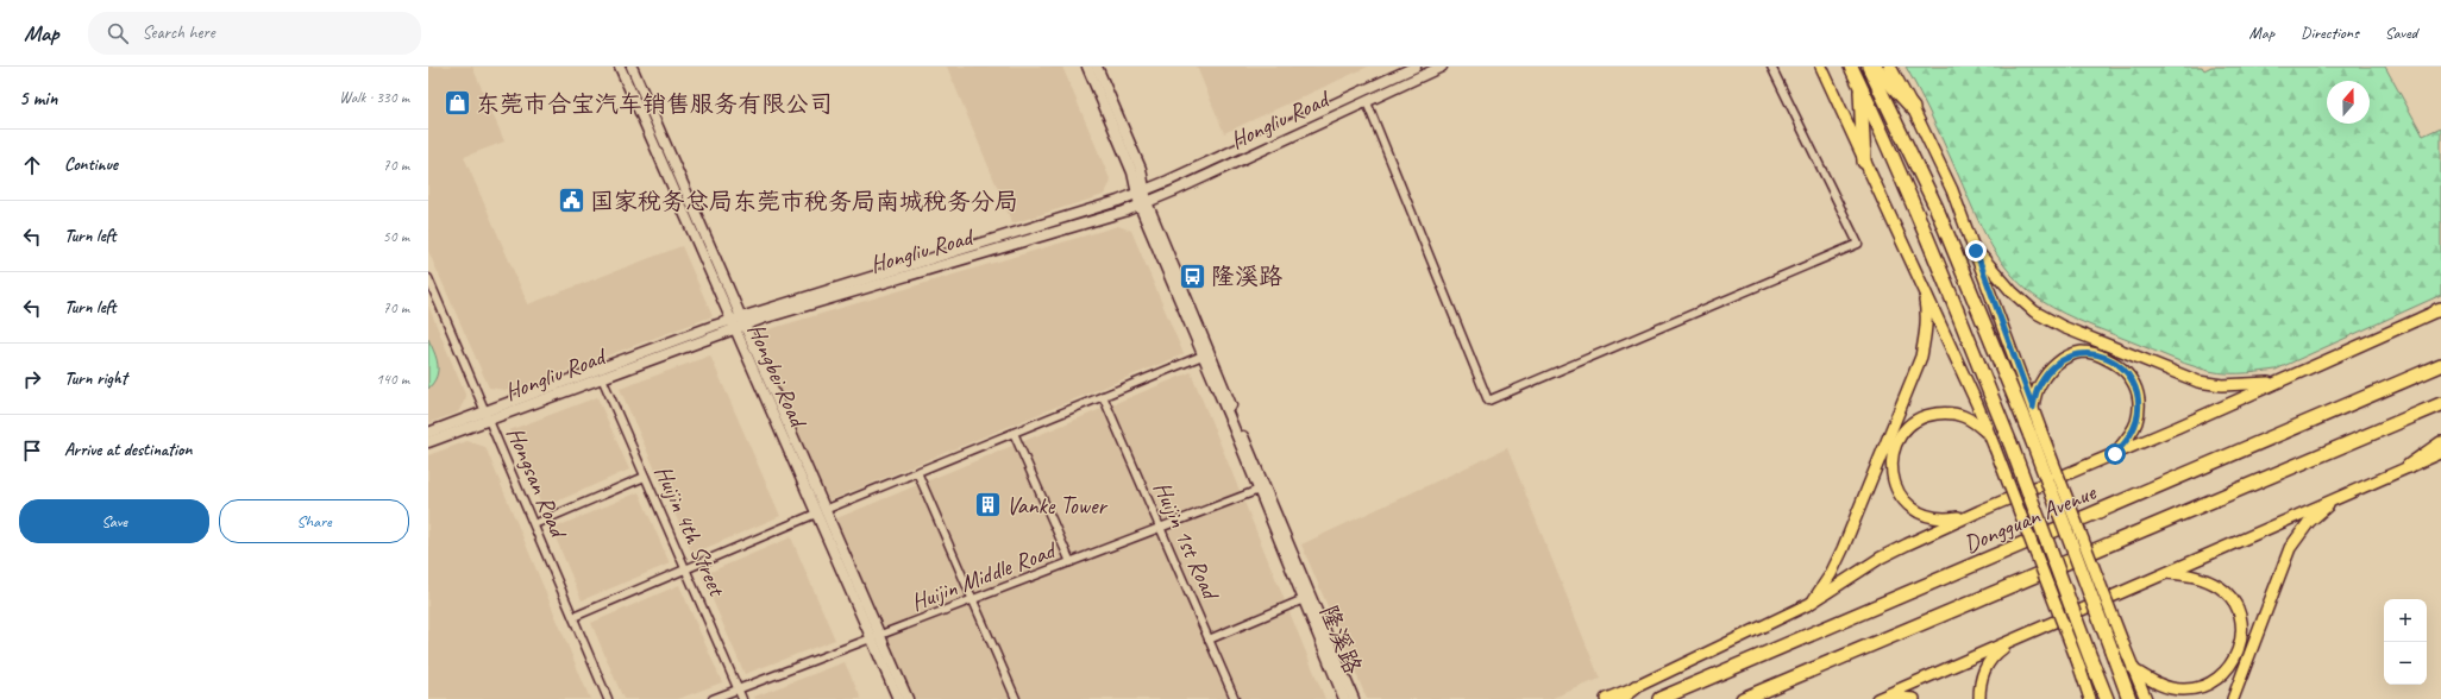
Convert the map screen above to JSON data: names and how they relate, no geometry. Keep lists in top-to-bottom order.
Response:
{
  "streets": {
    "highway": ["Dongguan Avenue"],
    "street": [
      "Hongliu Road",
      "Hongbei Road",
      "Hongsan Road",
      "Huijin 4th Street",
      "Huijin 1st Road",
      "Huijin Middle Road",
      "隆溪路"
    ]
  },
  "crossings": [
    ["Hongliu Road", "Hongbei Road"],
    ["Hongliu Road", "Hongsan Road"],
    ["Hongliu Road", "Huijin 4th Street"],
    ["Hongliu Road", "隆溪路"],
    ["Hongbei Road", "Huijin Middle Road"],
    ["Huijin 4th Street", "Huijin Middle Road"],
    ["Huijin 1st Road", "Huijin Middle Road"],
    ["Huijin Middle Road", "隆溪路"]
  ],
  "places": {
    "shop": ["东莞市合宝汽车销售服务有限公司"],
    "public building": ["国家税务总局东莞市税务局南城税务分局"],
    "bus stop": ["隆溪路"],
    "building": ["Vanke Tower"]
  },
  "north": "top",
  "page": {
    "header": "Map",
    "search": "Search here",
    "nav": ["Map", "Directions", "Saved"],
    "heading": ["5 min", "Walk · 330 m"],
    "list": [
      ["Continue", "70 m"],
      ["Turn left", "50 m"],
      ["Turn left", "70 m"],
      ["Turn right", "140 m"],
      "Arrive at destination"
    ],
    "buttons": ["Save", "Share"],
    "map_buttons": ["+", "−"]
  }
}
